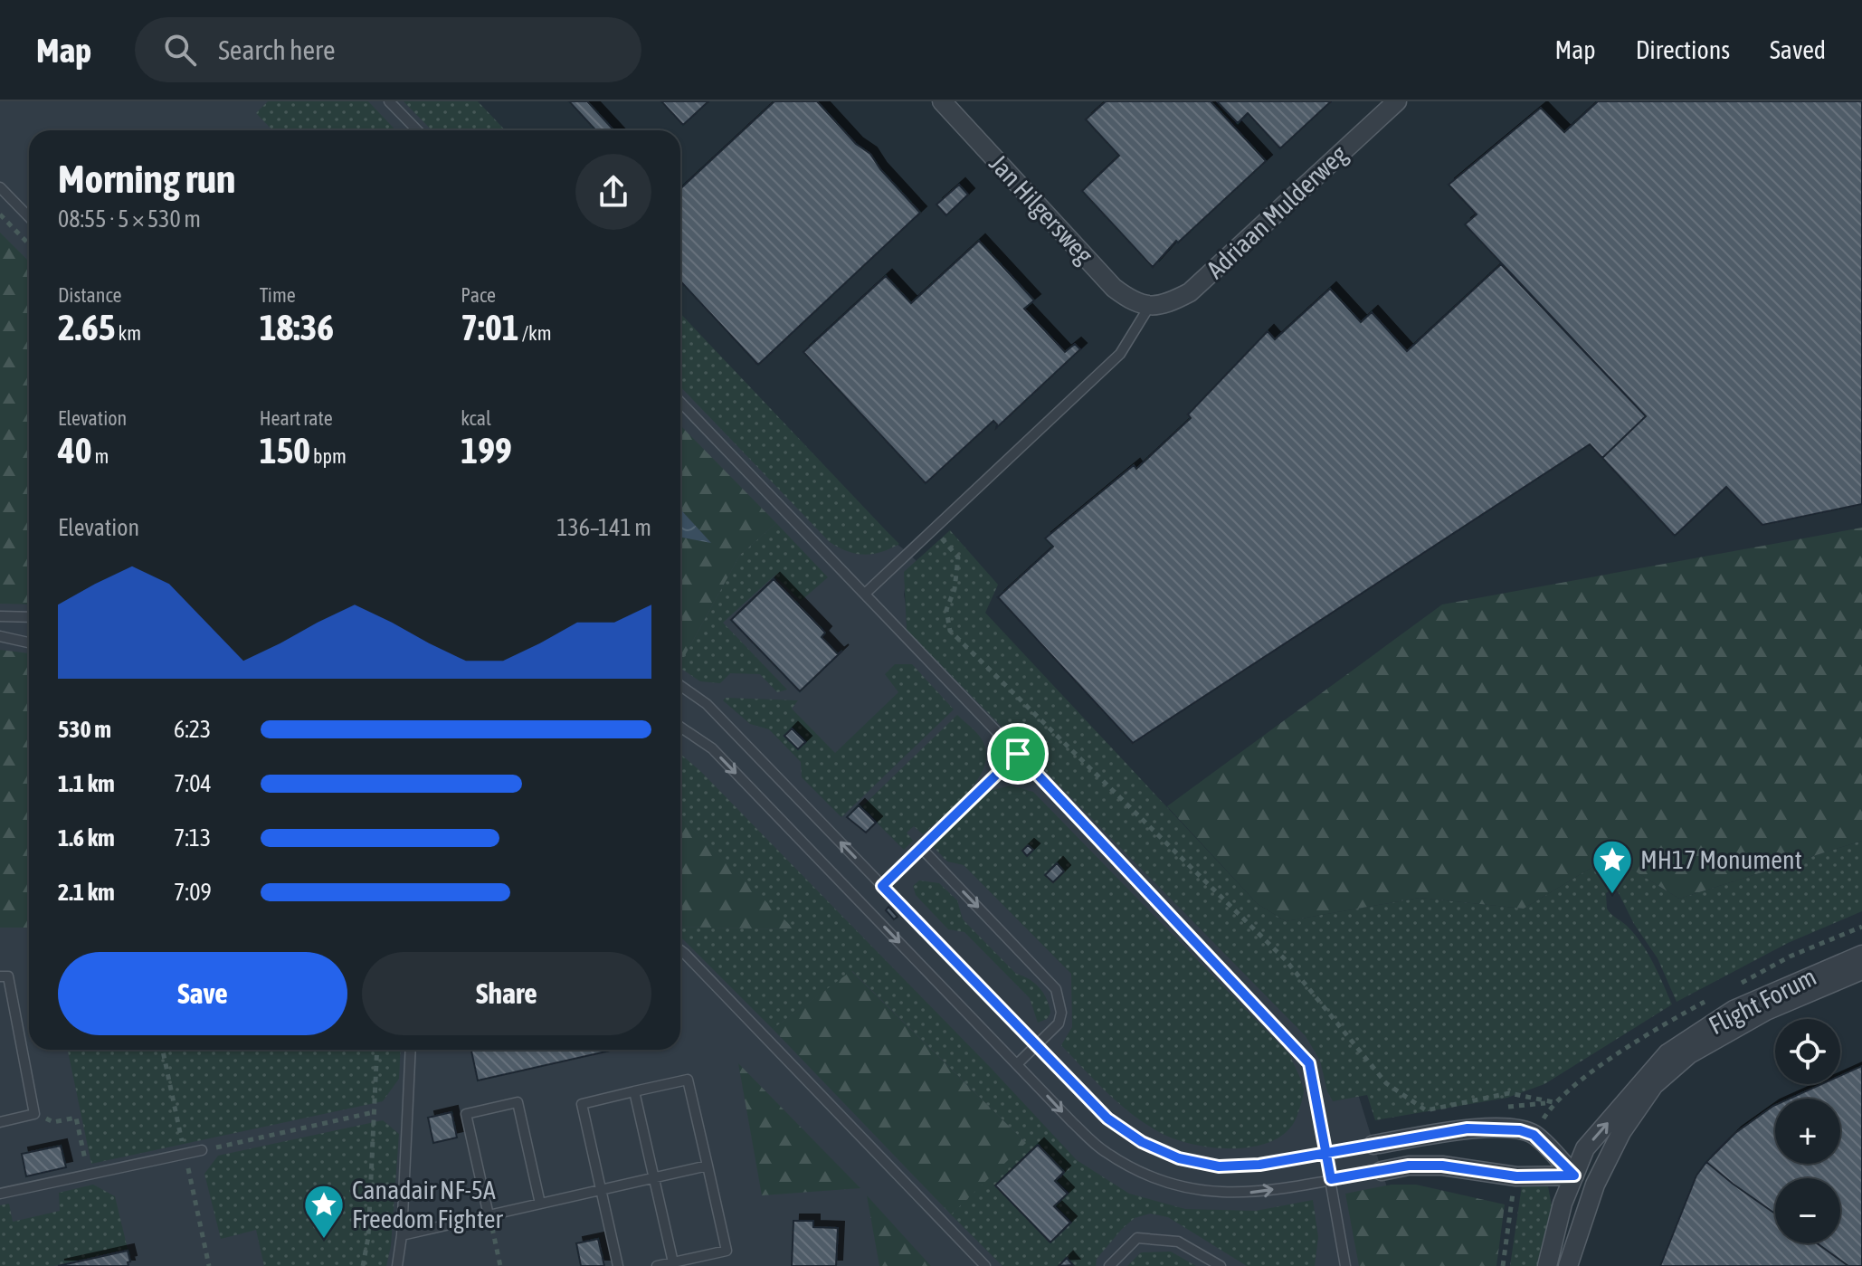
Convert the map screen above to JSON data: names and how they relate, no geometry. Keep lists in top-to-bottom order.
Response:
{
  "streets": {
    "street": ["Jan Hilgersweg", "Adriaan Mulderweg", "Flight Forum"]
  },
  "crossings": [
    ["Jan Hilgersweg", "Adriaan Mulderweg"]
  ],
  "places": {
    "place": ["MH17 Monument", "Canadair NF-5A Freedom Fighter"]
  },
  "page": {
    "header": "Map",
    "search": "Search here",
    "nav": ["Map", "Directions", "Saved"],
    "heading": ["Morning run", "08:55 · 5 × 530 m"],
    "stats": [
      ["Distance", "2.65 km"],
      ["Time", "18:36"],
      ["Pace", "7:01 /km"],
      ["Elevation", "40 m"],
      ["Heart rate", "150 bpm"],
      ["kcal", "199"]
    ],
    "chart": ["Elevation", "136–141 m"],
    "list": [
      {
        "name": "530 m",
        "note": "6:23"
      },
      {
        "name": "1.1 km",
        "note": "7:04"
      },
      {
        "name": "1.6 km",
        "note": "7:13"
      },
      {
        "name": "2.1 km",
        "note": "7:09"
      }
    ],
    "buttons": ["Save", "Share"],
    "map_buttons": ["+", "−"]
  }
}
